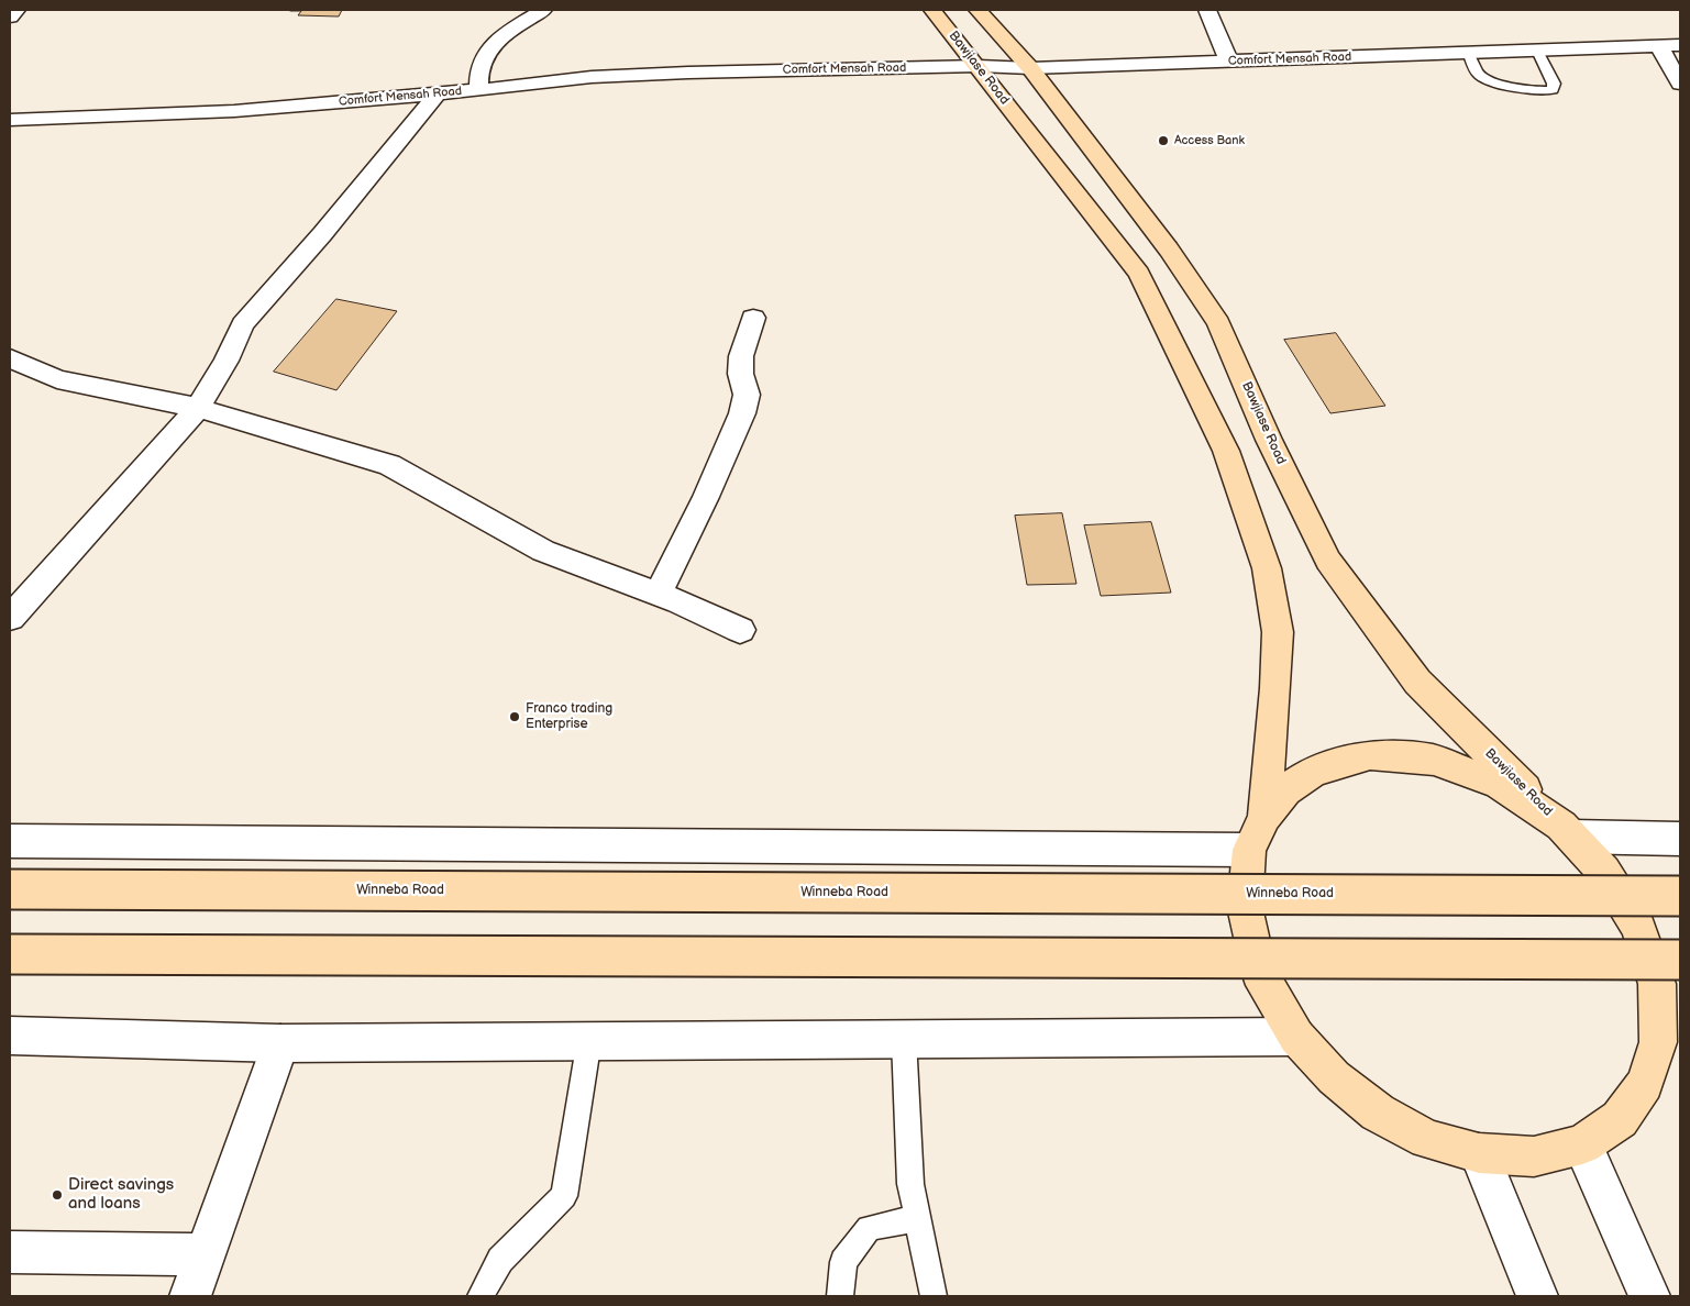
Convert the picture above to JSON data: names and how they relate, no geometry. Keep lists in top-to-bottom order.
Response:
{
  "streets": {
    "main road": ["Bawjiase Road", "Winneba Road"],
    "street": ["Comfort Mensah Road"]
  },
  "crossings": [
    ["Comfort Mensah Road", "Bawjiase Road"]
  ],
  "places": ["Access Bank", "Franco trading Enterprise", "Direct savings and loans"]
}
